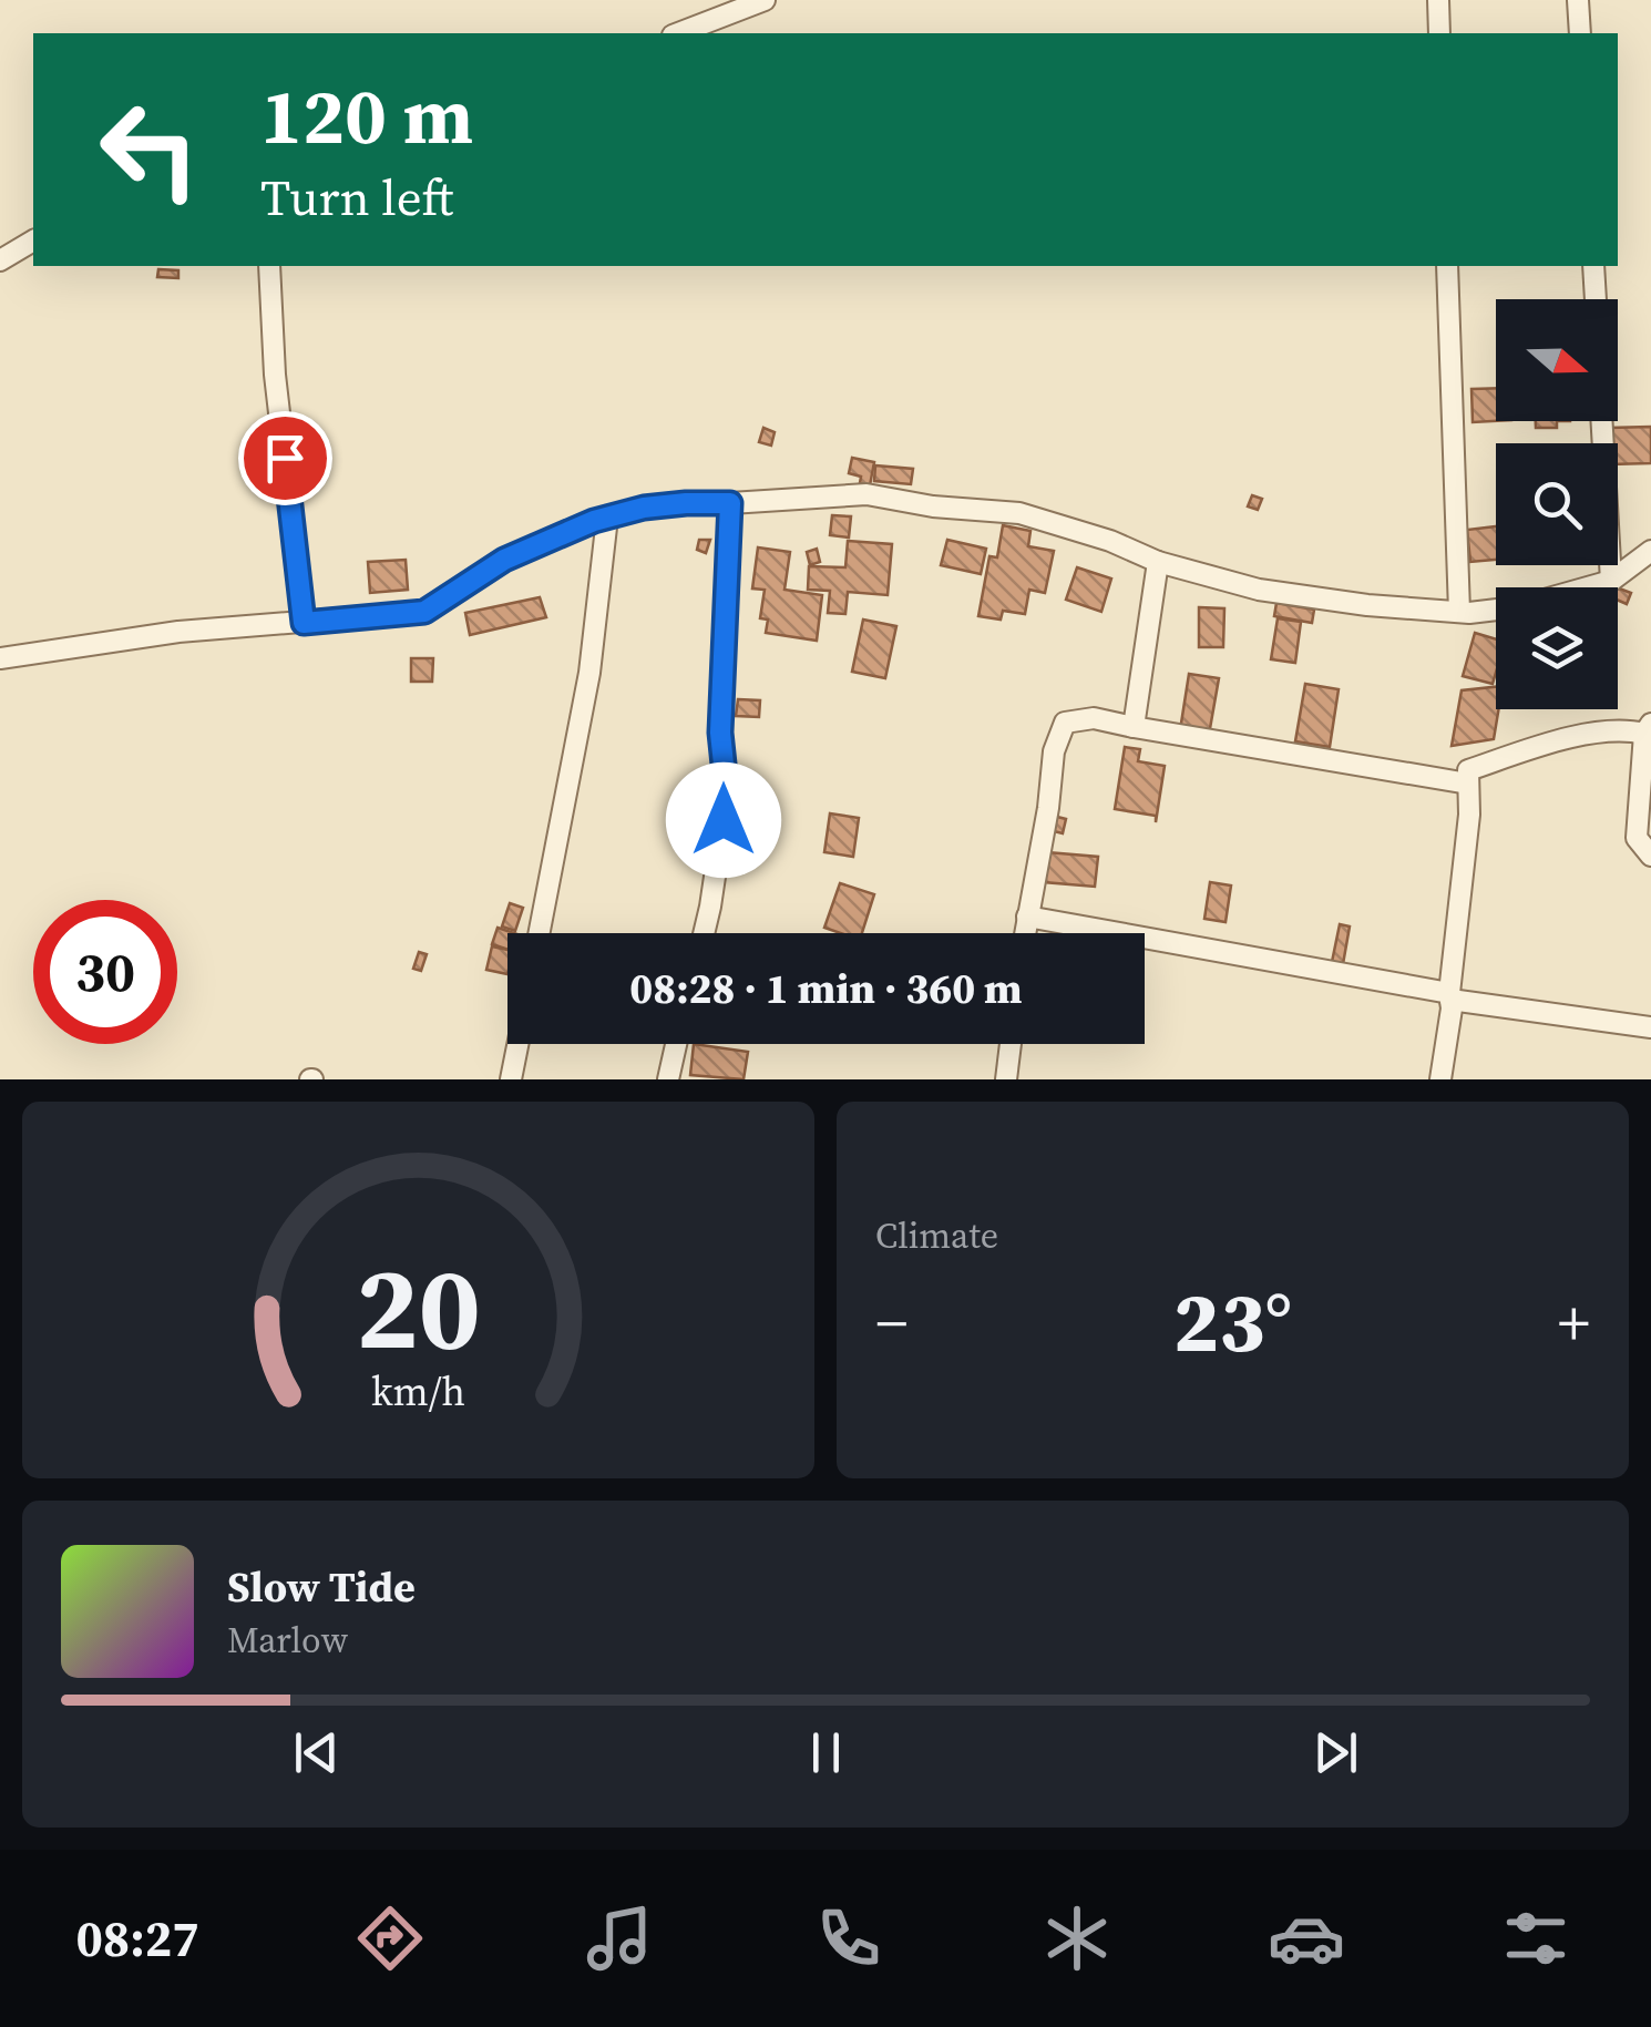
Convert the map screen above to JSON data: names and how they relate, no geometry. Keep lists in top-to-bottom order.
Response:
{
  "north": "right",
  "page": {
    "turn": ["120 m", "Turn left"],
    "limit": "30",
    "trip": "08:28 · 1 min · 360 m",
    "tile": "Climate",
    "heat": ["−", "23°", "+"],
    "song": ["Slow Tide", "Marlow"],
    "tabs": "08:27",
    "gauge": ["20", "km/h"]
  }
}
